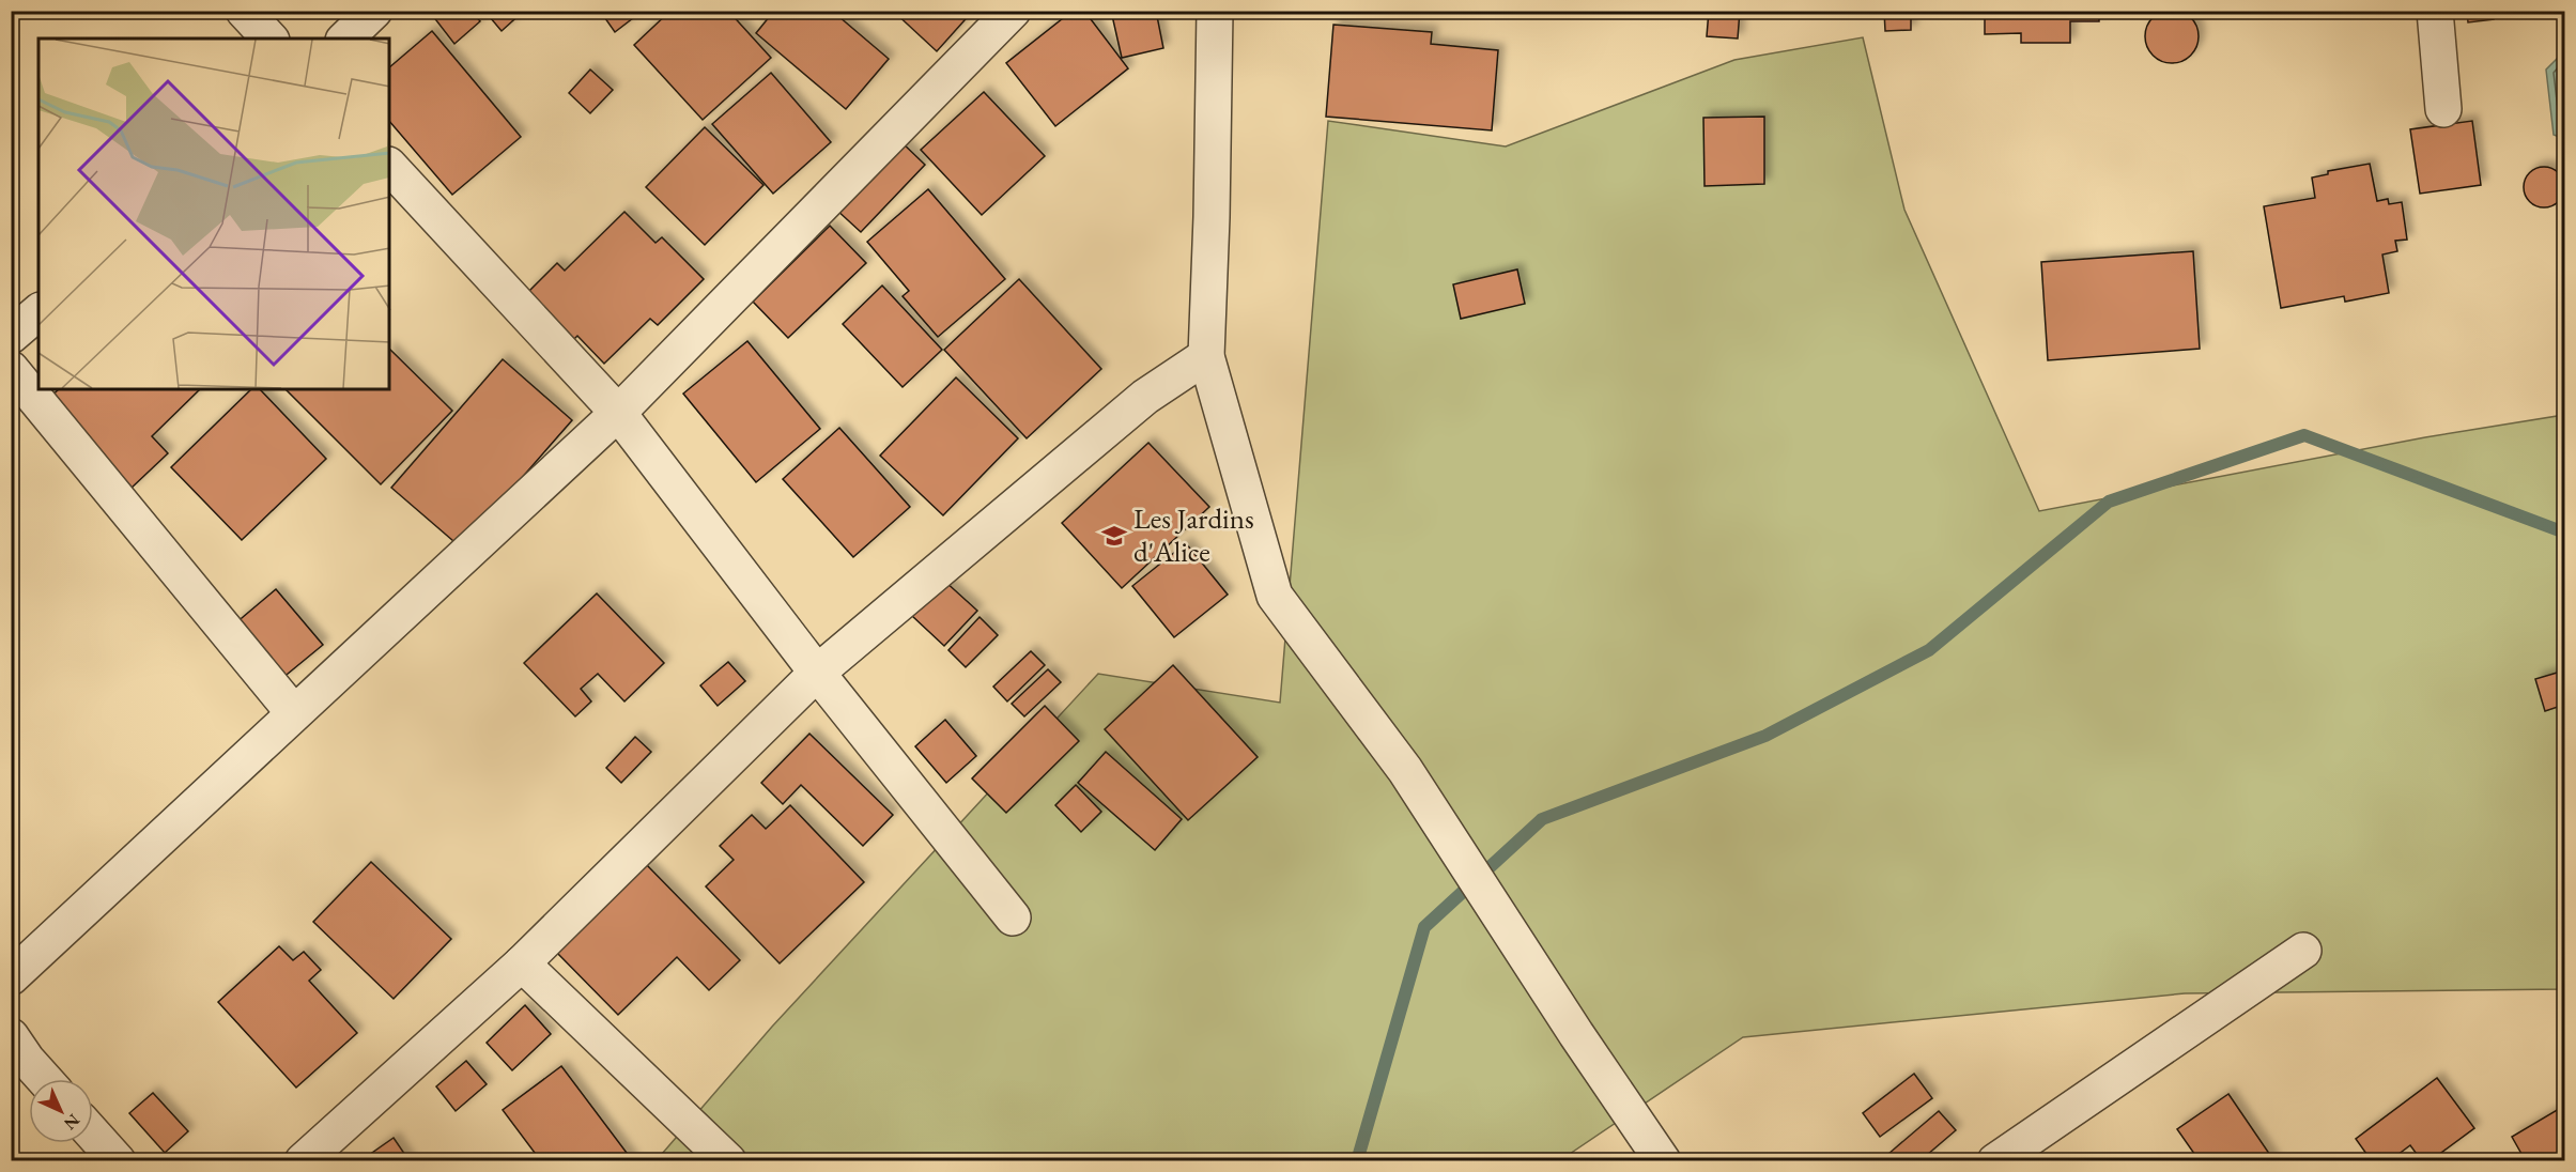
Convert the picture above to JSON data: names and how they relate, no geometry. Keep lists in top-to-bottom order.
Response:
{
  "places": {
    "school or university": ["Les Jardins d'Alice"]
  },
  "north": "bottom right"
}
